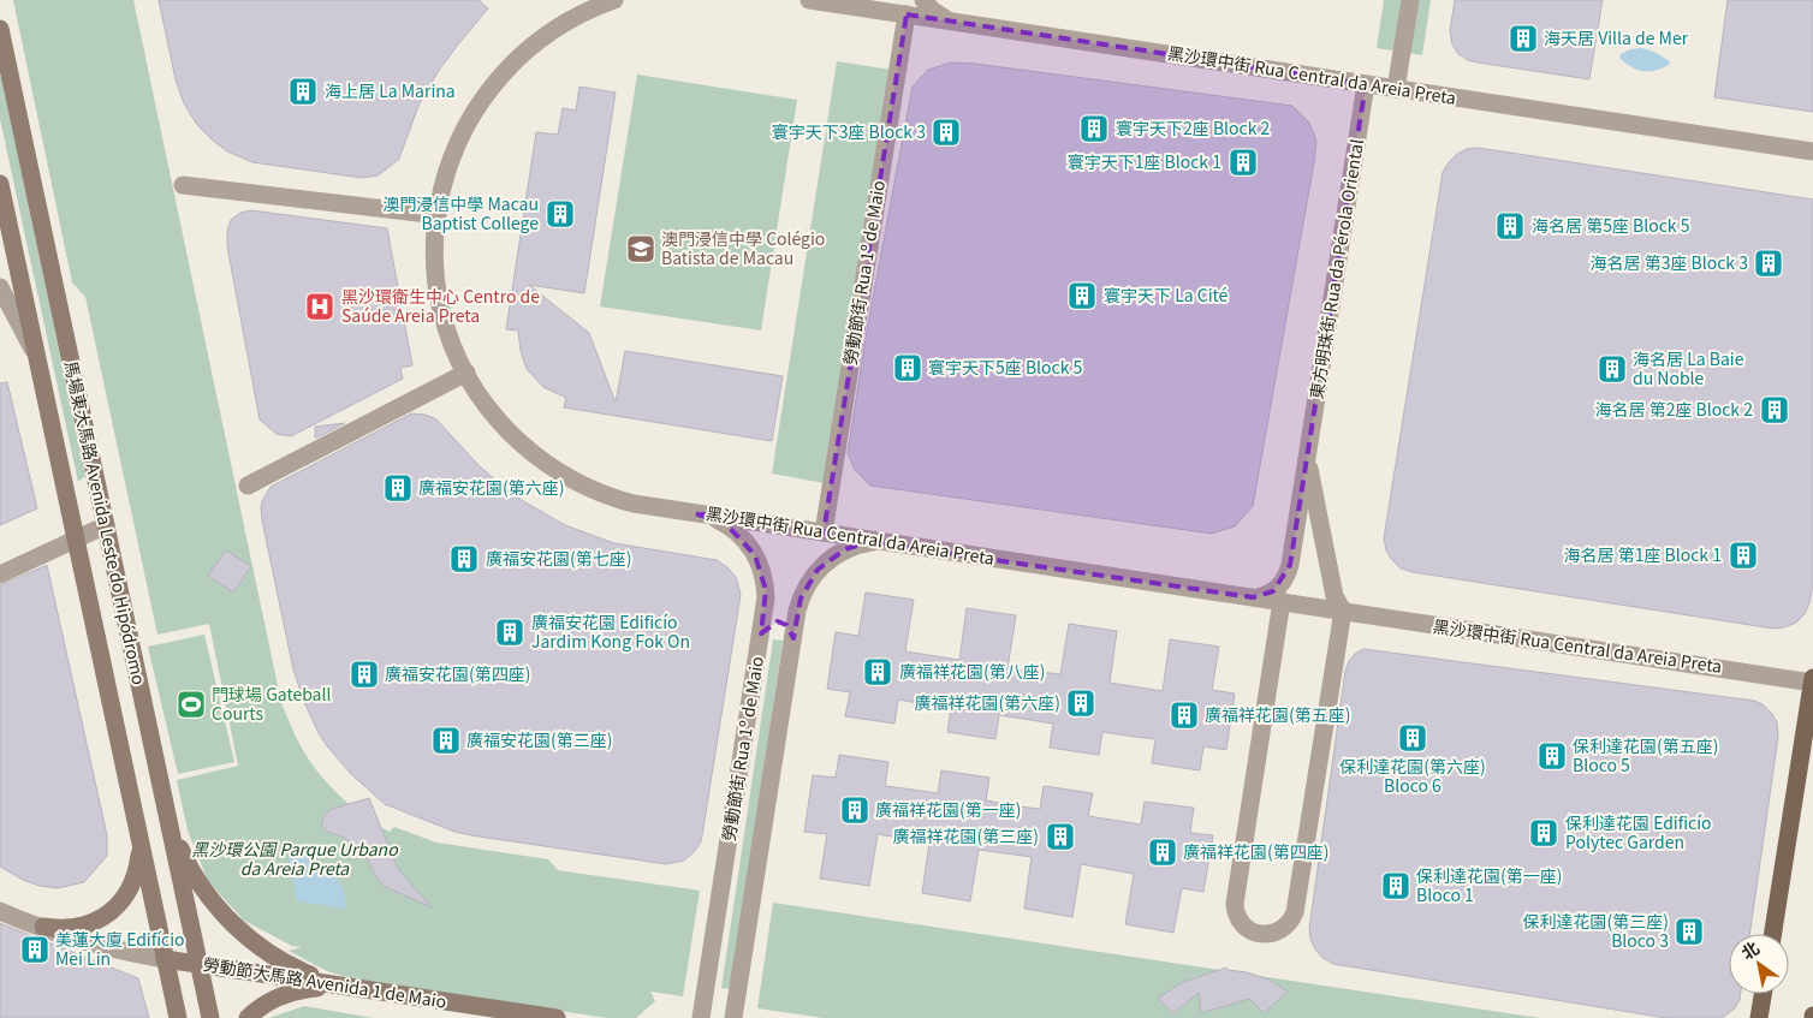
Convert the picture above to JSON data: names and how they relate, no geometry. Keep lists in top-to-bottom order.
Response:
{
  "streets": {
    "main road": ["馬場東大馬路 Avenida Leste do Hipódromo", "勞動節大馬路 Avenida 1 de Maio"],
    "street": ["黑沙環中街 Rua Central da Areia Preta", "東方明珠街 Rua da Pérola Oriental", "勞動節街 Rua 1º de Maio"]
  },
  "crossings": [
    ["黑沙環中街 Rua Central da Areia Preta", "東方明珠街 Rua da Pérola Oriental"],
    ["黑沙環中街 Rua Central da Areia Preta", "勞動節街 Rua 1º de Maio"],
    ["馬場東大馬路 Avenida Leste do Hipódromo", "勞動節大馬路 Avenida 1 de Maio"]
  ],
  "parks": ["黑沙環公園 Parque Urbano da Areia Preta"],
  "places": {
    "building": [
      "海天居 Villa de Mer",
      "海上居 La Marina",
      "寰宇天下2座 Block 2",
      "寰宇天下3座 Block 3",
      "寰宇天下1座 Block 1",
      "澳門浸信中學 Macau Baptist College",
      "海名居 第5座 Block 5",
      "海名居 第3座 Block 3",
      "寰宇天下 La Cité",
      "寰宇天下5座 Block 5",
      "海名居 La Baie du Noble",
      "海名居 第2座 Block 2",
      "廣福安花園(第六座)",
      "海名居 第1座 Block 1",
      "廣福安花園(第七座)",
      "廣福安花園 Edificío Jardim Kong Fok On",
      "廣福祥花園(第八座)",
      "廣福安花園(第四座)",
      "廣福祥花園(第六座)",
      "廣福祥花園(第五座)",
      "保利達花園(第六座) Bloco 6",
      "廣福安花園(第三座)",
      "保利達花園(第五座) Bloco 5",
      "廣福祥花園(第一座)",
      "保利達花園 Edificío Polytec Garden",
      "廣福祥花園(第三座)",
      "廣福祥花園(第四座)",
      "保利達花園(第一座) Bloco 1",
      "保利達花園(第三座) Bloco 3",
      "美蓮大廈 Edifício Mei Lin"
    ],
    "school or university": ["澳門浸信中學 Colégio Batista de Macau"],
    "hospital": ["黑沙環衛生中心 Centro de Saúde Areia Preta"],
    "sports": ["門球場 Gateball Courts"]
  },
  "north": "top left"
}
